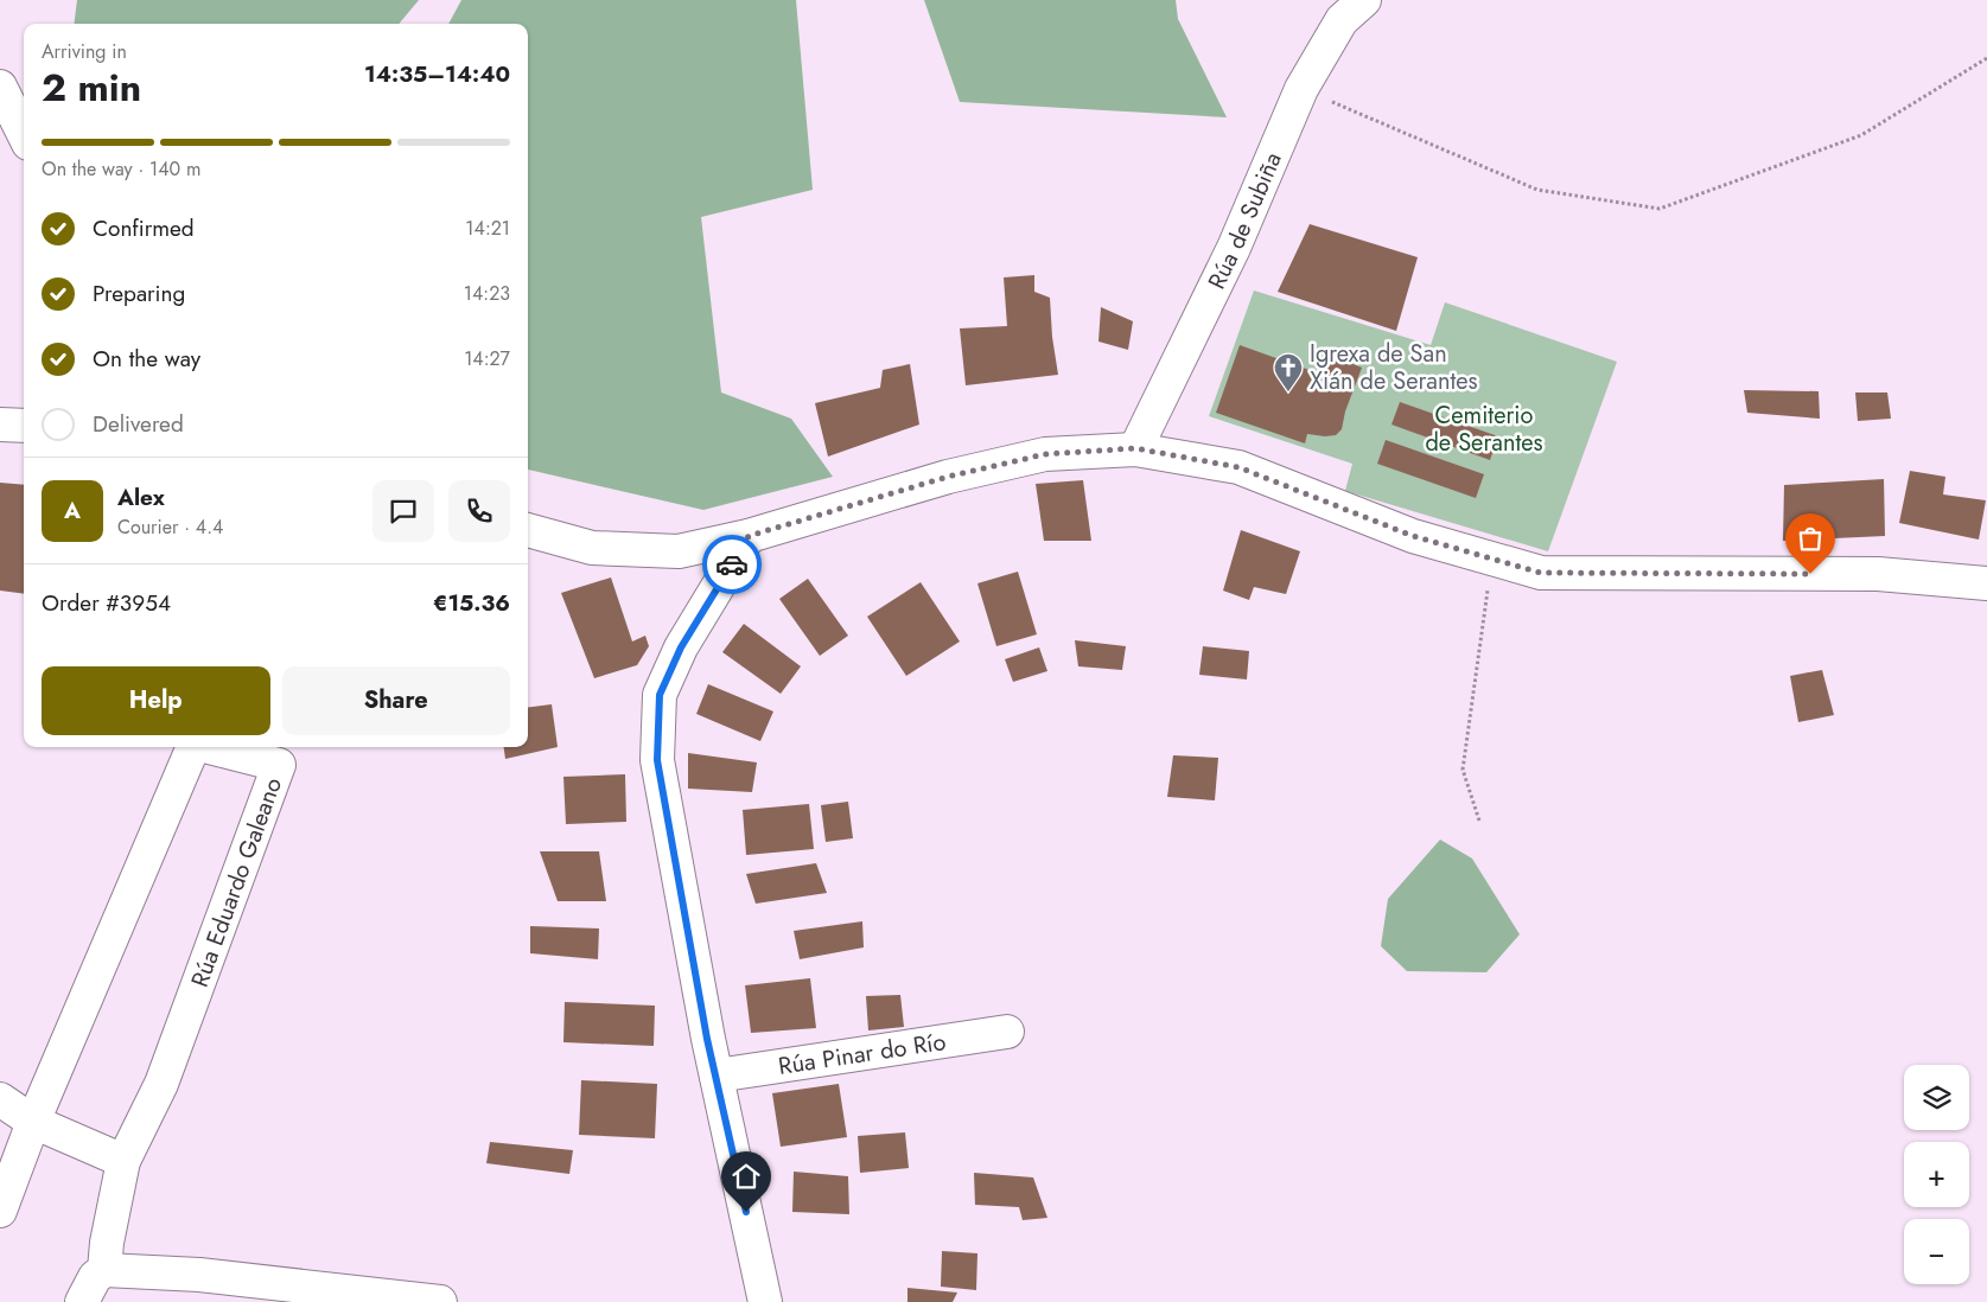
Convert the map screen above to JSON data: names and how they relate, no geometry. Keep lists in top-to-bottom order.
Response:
{
  "streets": {
    "street": ["Rúa de Subiña", "Rúa Eduardo Galeano", "Rúa Pinar do Río"]
  },
  "parks": ["Cemiterio de Serantes"],
  "places": {
    "church": ["Igrexa de San Xián de Serantes"]
  },
  "page": {
    "heading": ["2 min", "Arriving in", "14:35–14:40"],
    "panel": [
      "Alex",
      "Courier · 4.4",
      "Order #3954",
      "€15.36"
    ],
    "bar": "On the way · 140 m",
    "list": [
      ["Confirmed", "14:21"],
      ["Preparing", "14:23"],
      ["On the way", "14:27"],
      "Delivered"
    ],
    "round": "A",
    "buttons": ["Help", "Share"],
    "map_buttons": ["+", "−"]
  }
}
